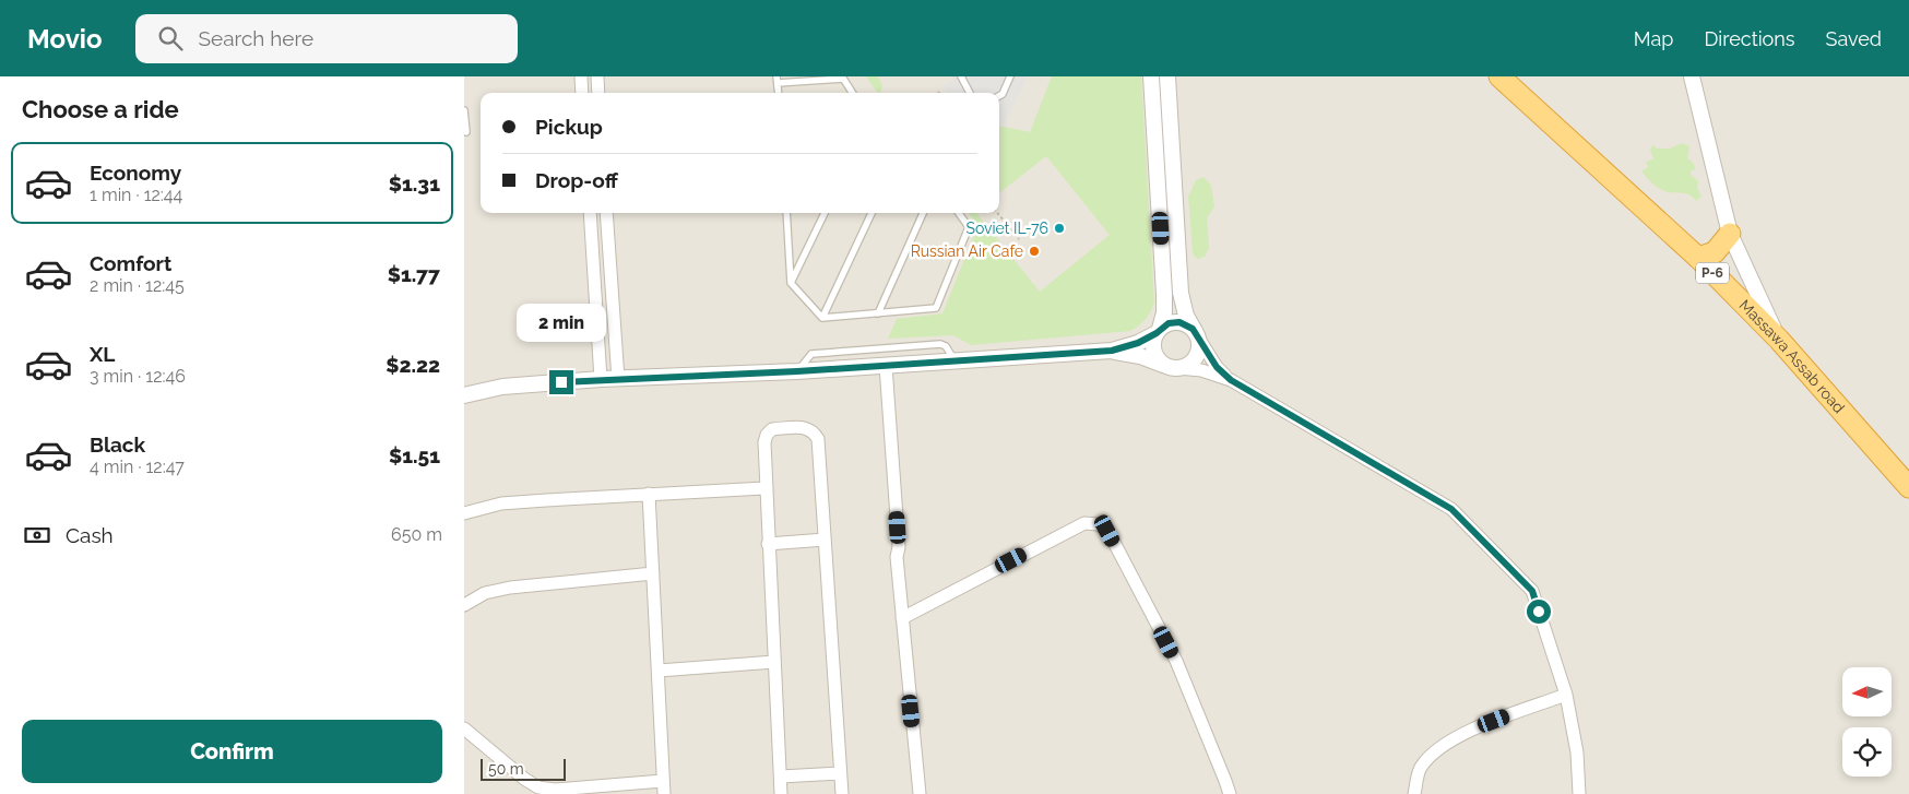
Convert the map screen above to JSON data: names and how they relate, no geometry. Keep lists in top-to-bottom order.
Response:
{
  "streets": {
    "highway": ["P-6", "Massawa Assab road"]
  },
  "places": ["Soviet IL-76", "Russian Air Cafe"],
  "scale_bar": "50 m",
  "north": "left",
  "page": {
    "header": "Movio",
    "search": "Search here",
    "nav": ["Map", "Directions", "Saved"],
    "heading": "Choose a ride",
    "banner": ["Pickup", "Drop-off"],
    "list": [
      {
        "name": "Economy",
        "note": "1 min · 12:44",
        "value": "$1.31"
      },
      {
        "name": "Comfort",
        "note": "2 min · 12:45",
        "value": "$1.77"
      },
      {
        "name": "XL",
        "note": "3 min · 12:46",
        "value": "$2.22"
      },
      {
        "name": "Black",
        "note": "4 min · 12:47",
        "value": "$1.51"
      }
    ],
    "bubble": "2 min",
    "pay": ["Cash", "650 m"],
    "buttons": "Confirm",
    "scale": "50 m"
  }
}
